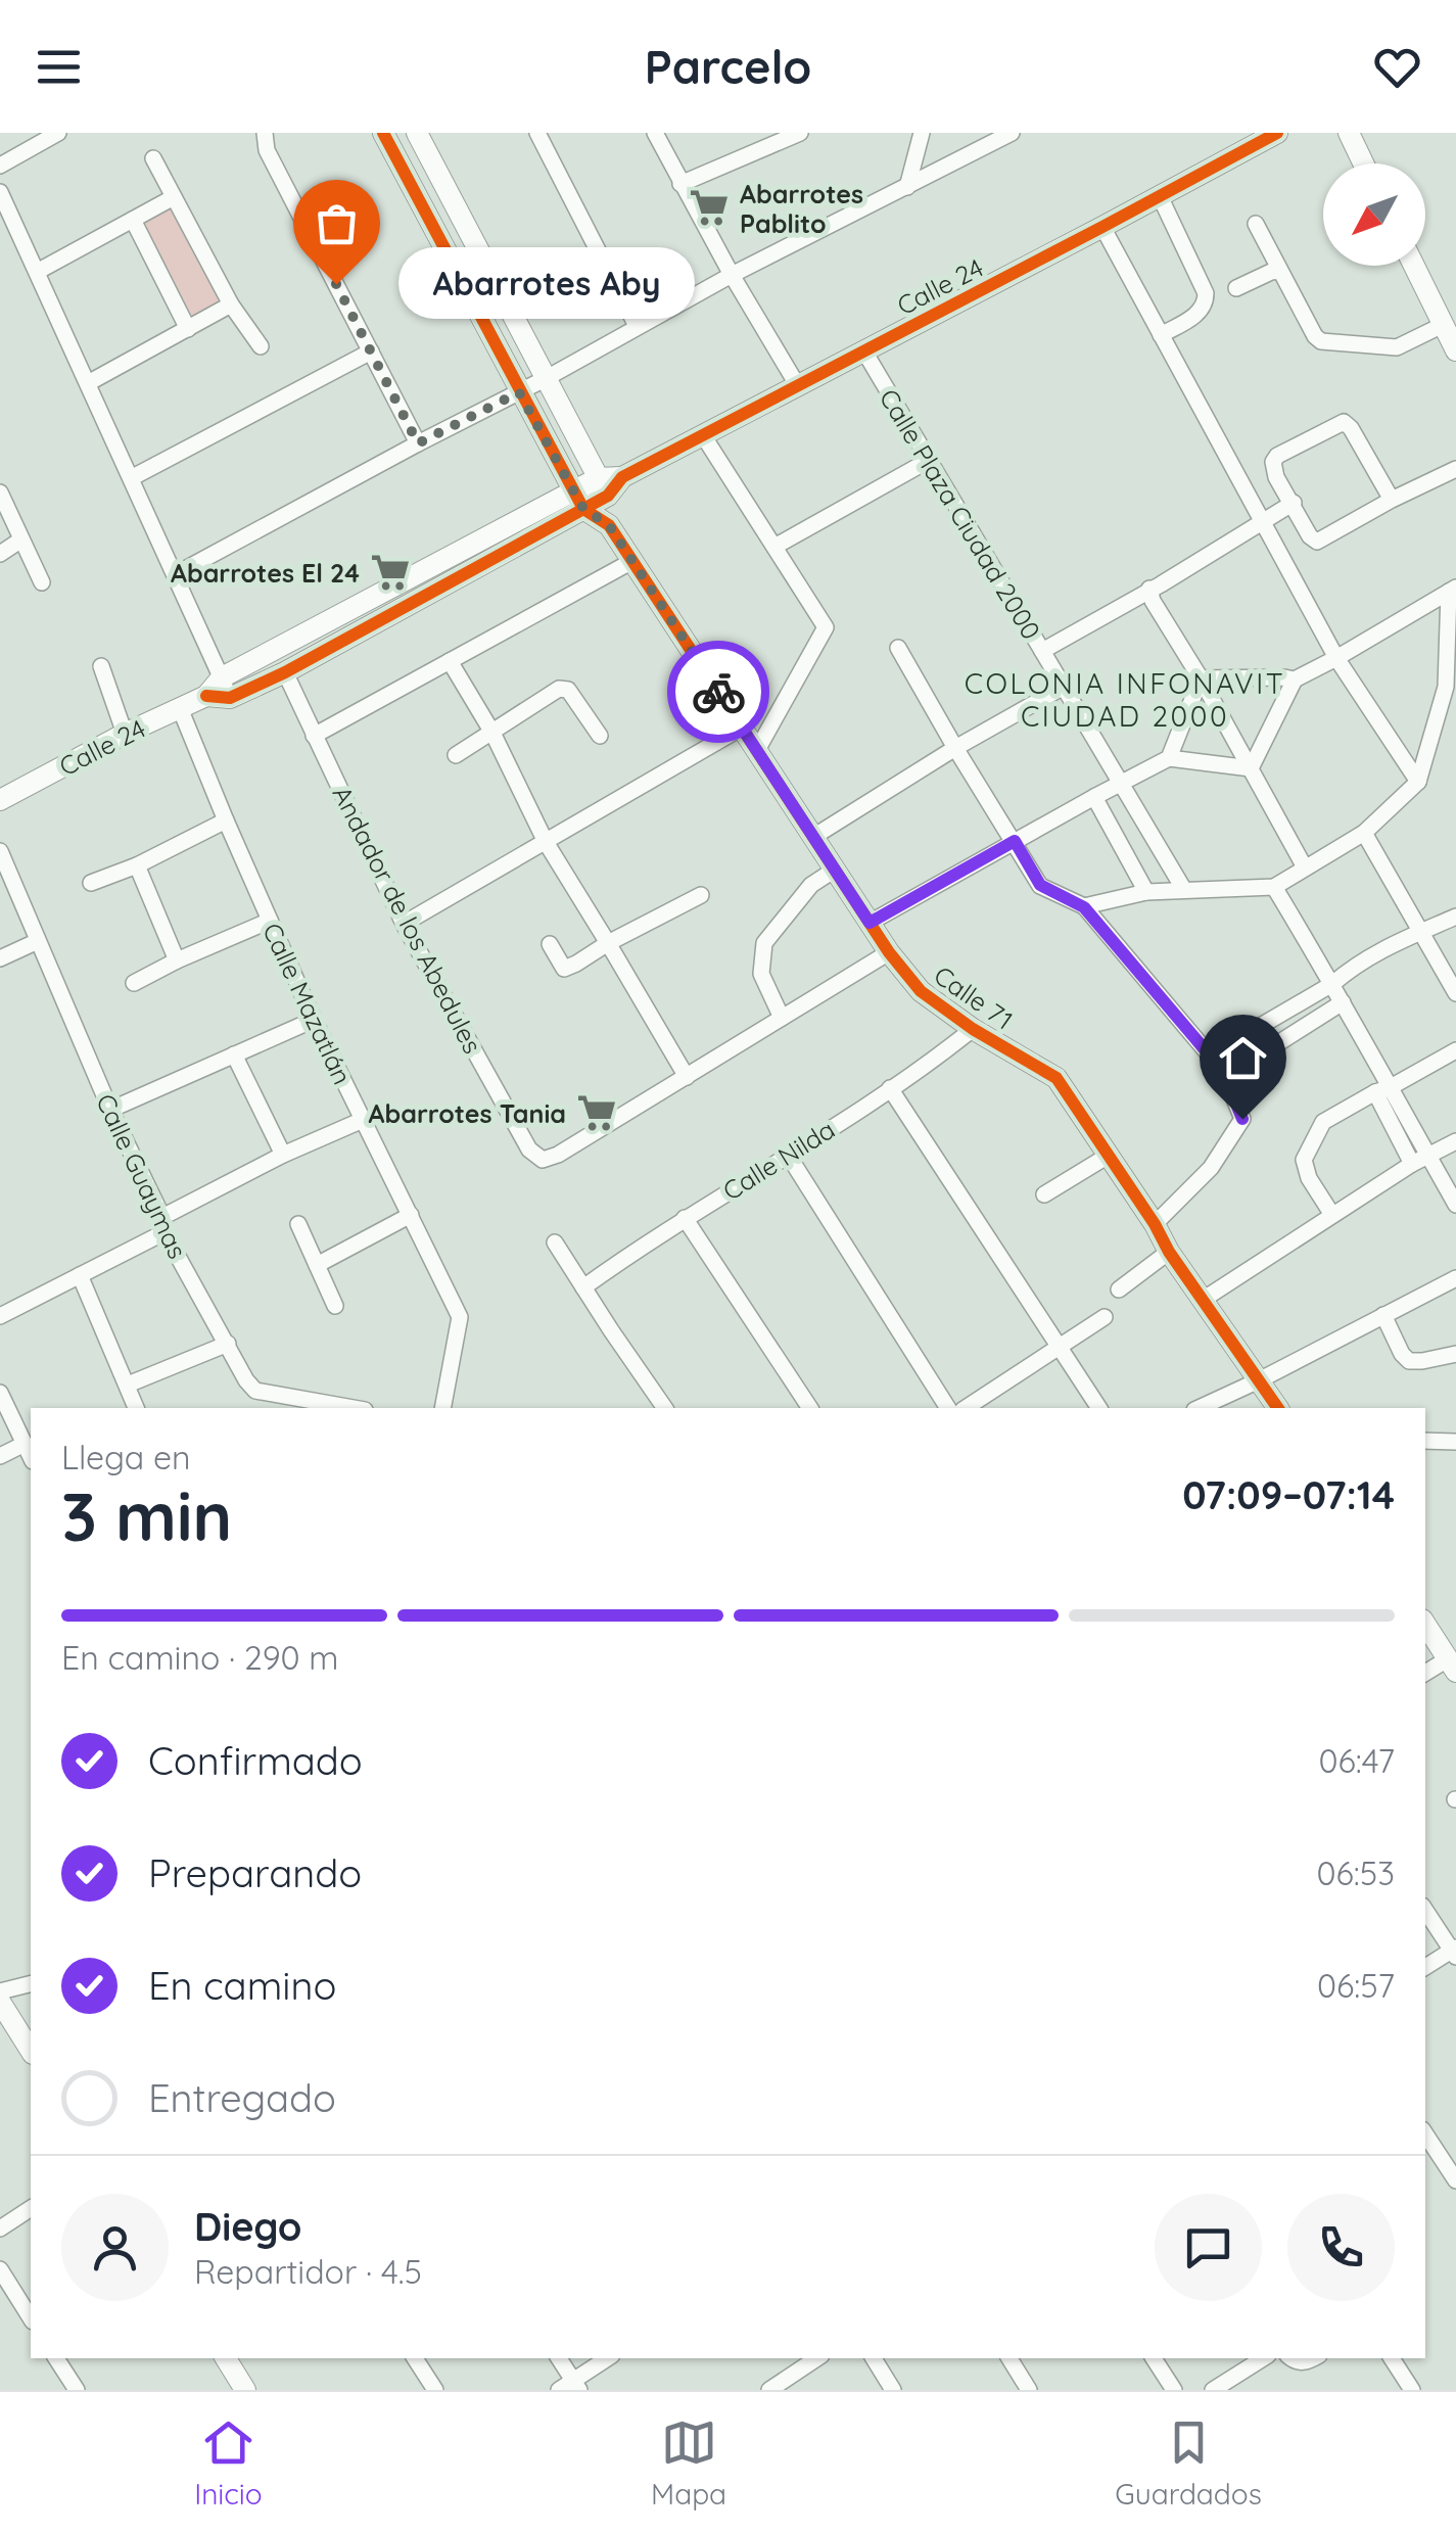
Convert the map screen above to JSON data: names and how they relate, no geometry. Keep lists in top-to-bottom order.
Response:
{
  "streets": {
    "street": [
      "Calle 24",
      "Calle Plaza Ciudad 2000",
      "Andador de los Abedules",
      "Calle 71",
      "Calle Mazatlán",
      "Calle Nilda",
      "Calle Guaymas"
    ]
  },
  "crossings": [
    ["Calle 24", "Calle Plaza Ciudad 2000"],
    ["Calle 24", "Andador de los Abedules"],
    ["Calle 24", "Calle 71"],
    ["Calle 24", "Calle Mazatlán"],
    ["Calle 71", "Calle Nilda"]
  ],
  "districts": ["COLONIA INFONAVIT CIUDAD 2000"],
  "places": {
    "supermarket": ["Abarrotes Pablito", "Abarrotes El 24", "Abarrotes Tania"],
    "other": ["Abarrotes Aby"]
  },
  "north": "bottom left",
  "page": {
    "header": "Parcelo",
    "bubble": "Abarrotes Aby",
    "heading": ["3 min", "Llega en", "07:09–07:14"],
    "panel": ["Diego", "Repartidor · 4.5"],
    "bar": "En camino · 290 m",
    "list": [
      ["Confirmado", "06:47"],
      ["Preparando", "06:53"],
      ["En camino", "06:57"],
      "Entregado"
    ],
    "tabs": ["Inicio", "Mapa", "Guardados"]
  }
}
